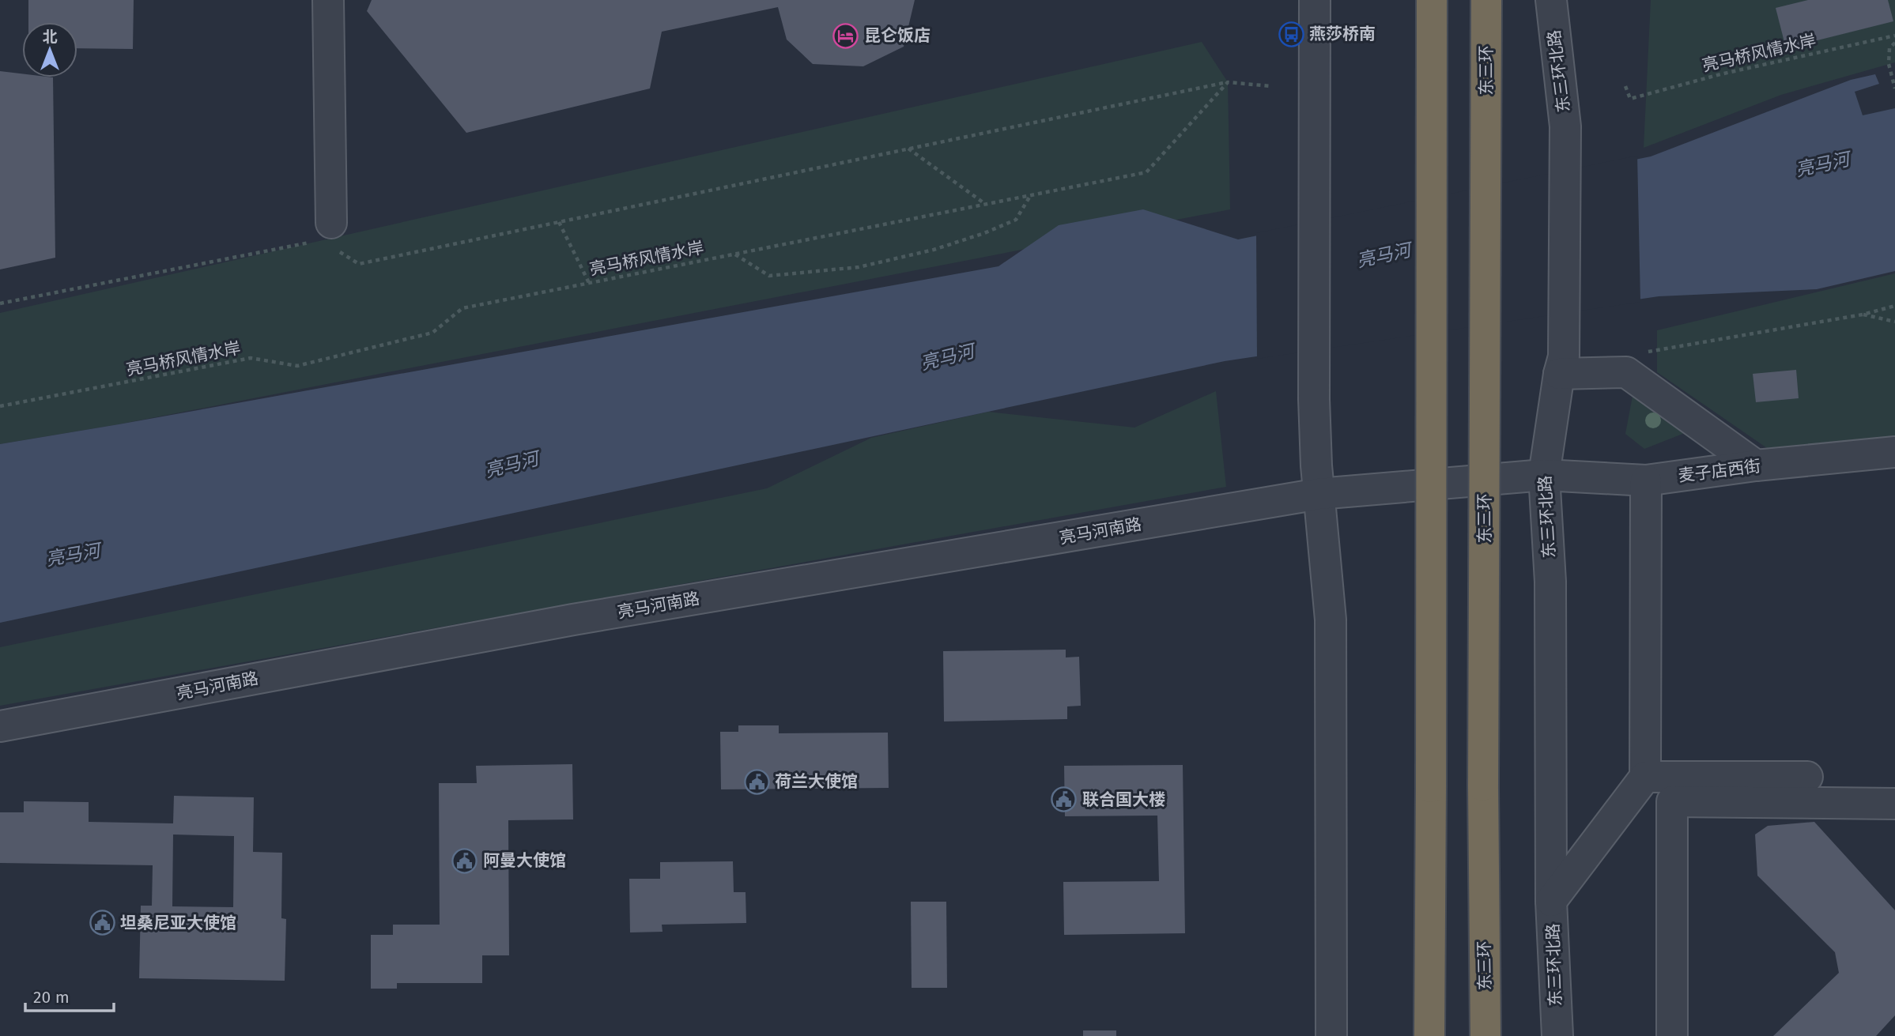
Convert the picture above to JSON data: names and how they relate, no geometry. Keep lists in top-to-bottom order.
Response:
{
  "streets": {
    "highway": ["东三环"],
    "street": ["东三环北路", "麦子店西街", "亮马河南路"],
    "path": ["亮马桥风情水岸"]
  },
  "crossings": [
    ["东三环北路", "麦子店西街"],
    ["东三环北路", "亮马河南路"],
    ["麦子店西街", "亮马河南路"]
  ],
  "water": ["亮马河"],
  "places": {
    "bus stop": ["燕莎桥南"],
    "hotel": ["昆仑饭店"],
    "public building": [
      "荷兰大使馆",
      "联合国大楼",
      "阿曼大使馆",
      "坦桑尼亚大使馆"
    ]
  },
  "scale_bar": "20 m",
  "north": "top"
}
